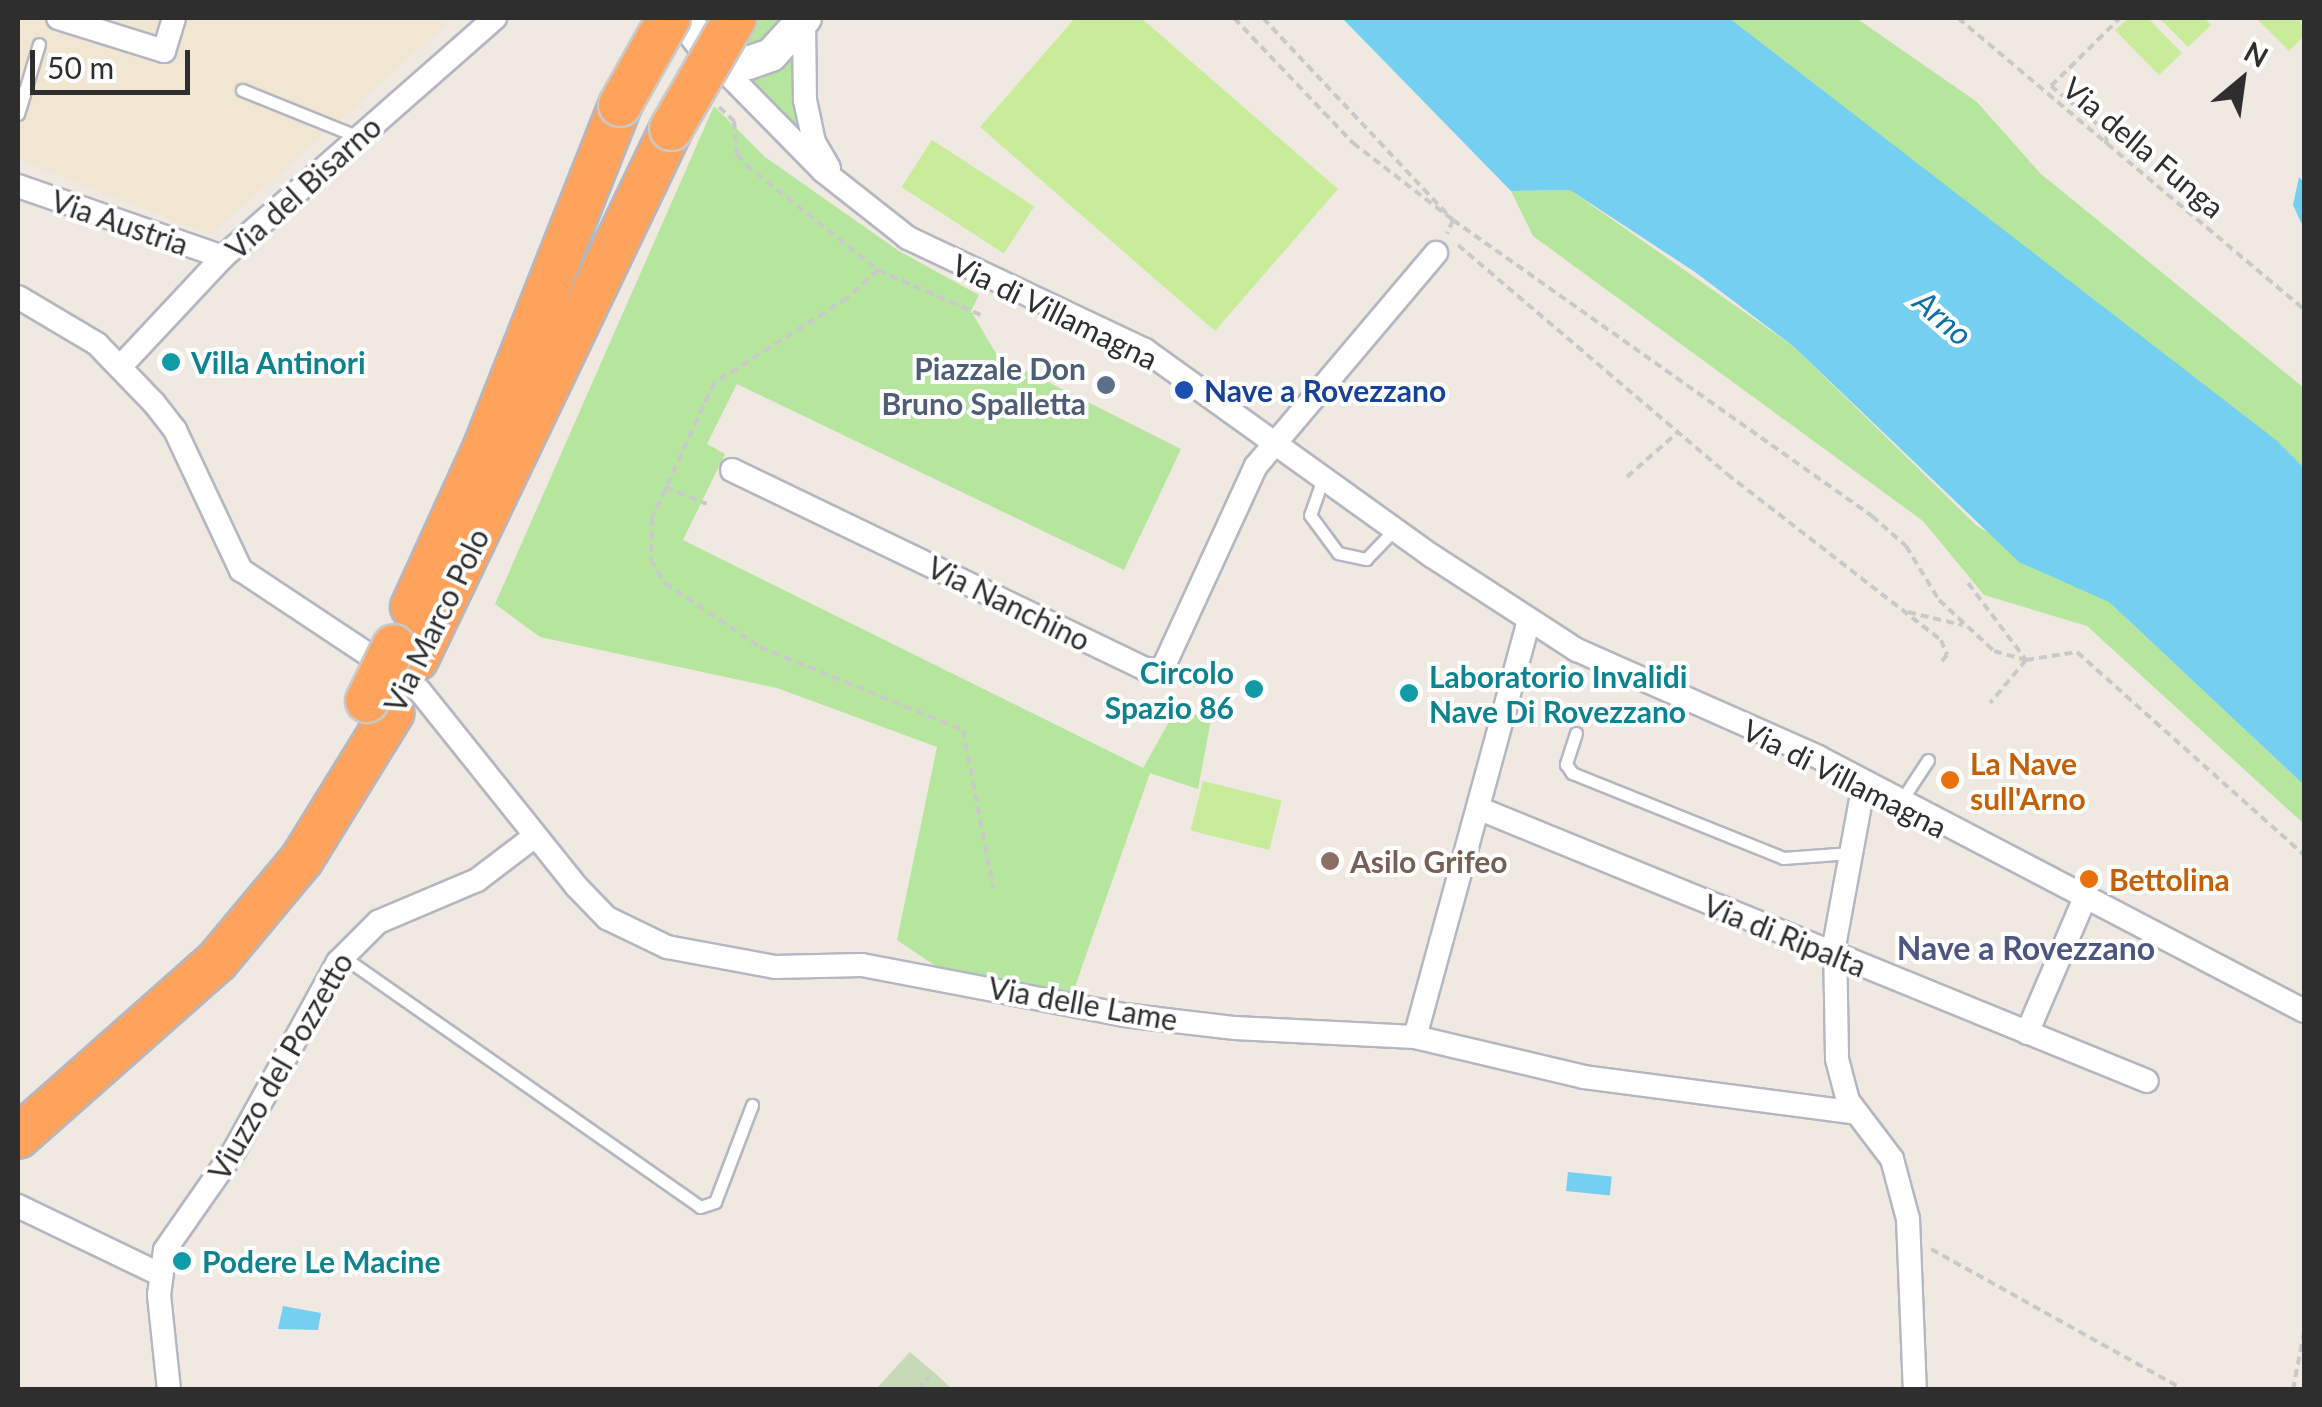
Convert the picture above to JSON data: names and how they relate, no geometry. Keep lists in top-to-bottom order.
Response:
{
  "streets": {
    "highway": ["Via Marco Polo"],
    "street": [
      "Via del Bisarno",
      "Via Austria",
      "Via di Villamagna",
      "Via Nanchino",
      "Via di Ripalta",
      "Via delle Lame",
      "Viuzzo del Pozzetto"
    ],
    "path": ["Via della Funga"]
  },
  "crossings": [
    ["Via del Bisarno", "Via Austria"],
    ["Via del Bisarno", "Via delle Lame"],
    ["Via di Villamagna", "Via Nanchino"],
    ["Via di Villamagna", "Via Marco Polo"],
    ["Via Marco Polo", "Via delle Lame"],
    ["Via delle Lame", "Viuzzo del Pozzetto"]
  ],
  "districts": ["Nave a Rovezzano"],
  "water": ["Arno"],
  "places": [
    "Villa Antinori",
    "Piazzale Don Bruno Spalletta",
    "Nave a Rovezzano",
    "Circolo Spazio 86",
    "Laboratorio Invalidi Nave Di Rovezzano",
    "La Nave sull'Arno",
    "Asilo Grifeo",
    "Bettolina",
    "Podere Le Macine"
  ],
  "scale_bar": "50 m",
  "north": "top right"
}
